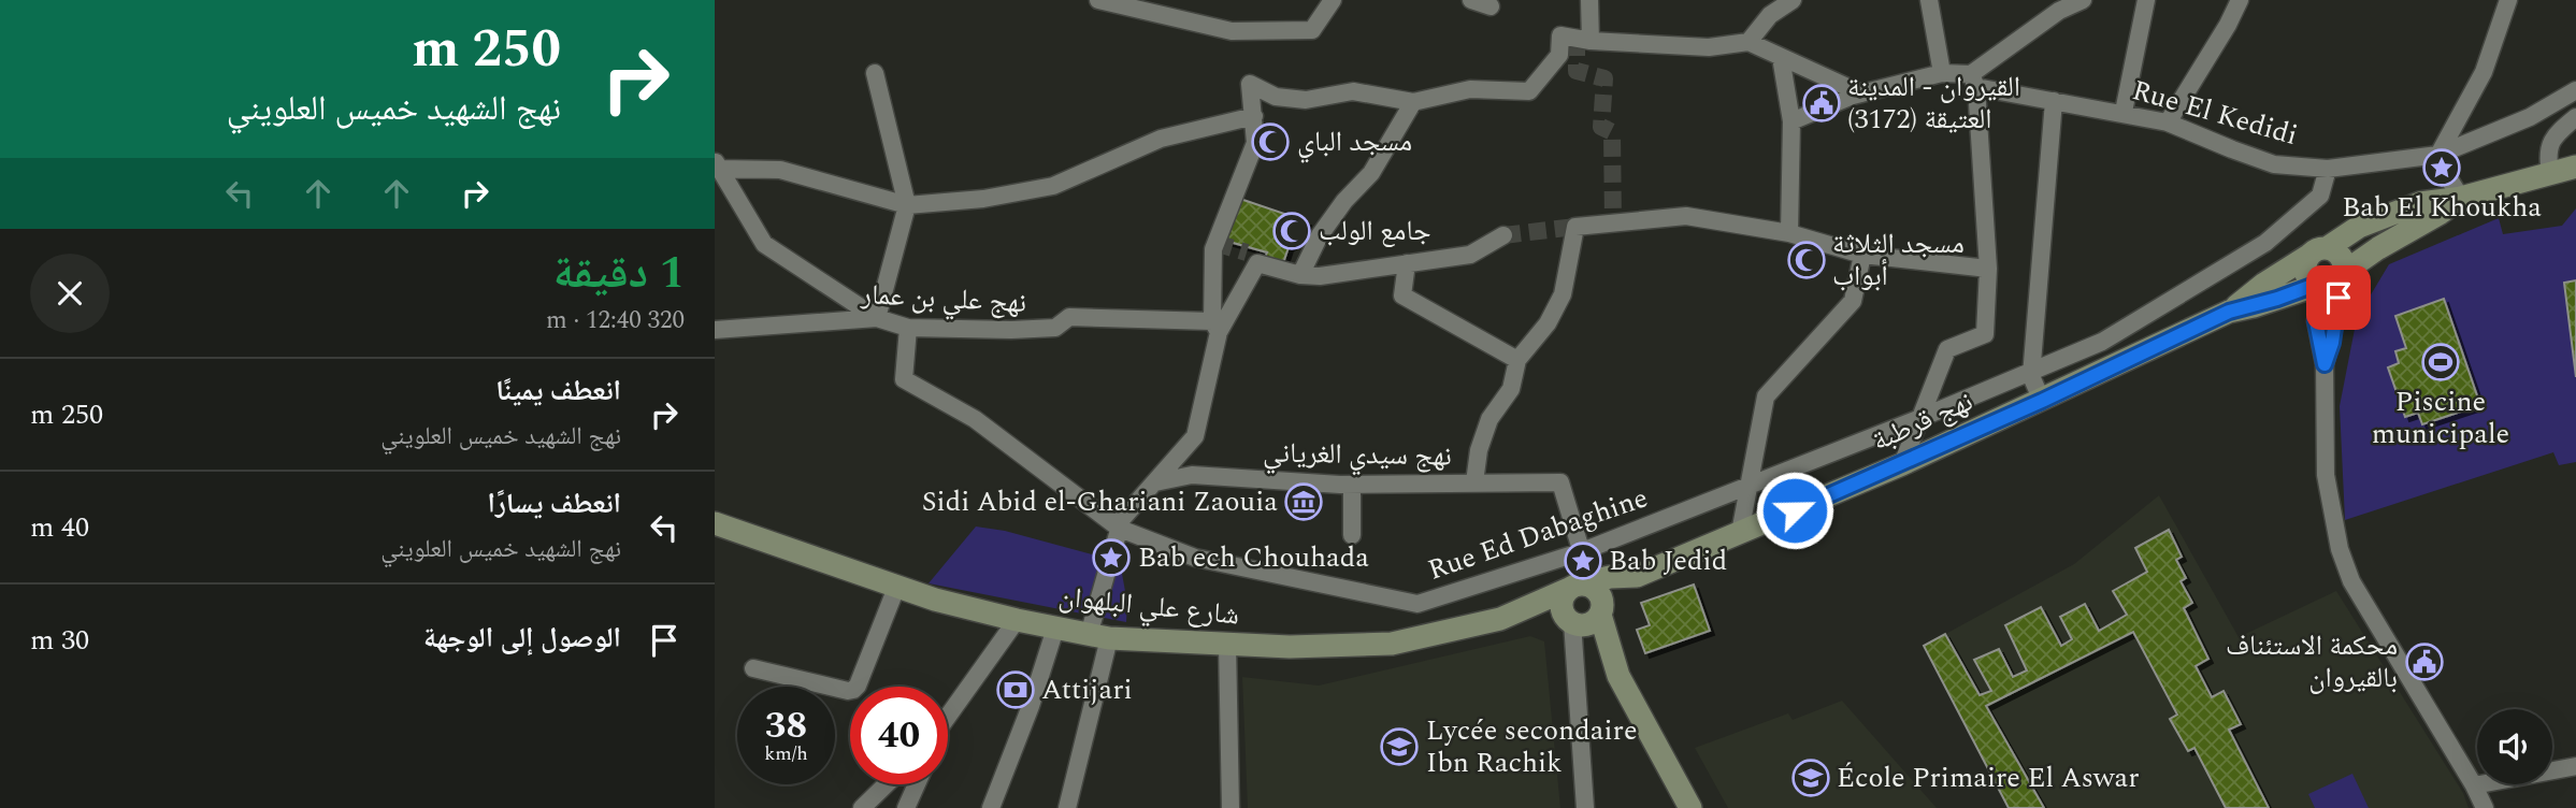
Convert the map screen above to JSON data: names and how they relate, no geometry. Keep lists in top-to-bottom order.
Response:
{
  "streets": {
    "street": [
      "Rue El Kedidi",
      "نهج علي بن عمار",
      "نهج قرطبة",
      "نهج سيدي الغرياني",
      "Rue Ed Dabaghine",
      "شارع علي البلهوان"
    ]
  },
  "crossings": [
    ["Rue El Kedidi", "Rue Ed Dabaghine"],
    ["نهج علي بن عمار", "Rue Ed Dabaghine"],
    ["نهج سيدي الغرياني", "Rue Ed Dabaghine"]
  ],
  "places": {
    "public building": ["القيروان - المدينة العتيقة (3172)", "محكمة الاستئناف بالقيروان"],
    "mosque": ["مسجد الباي", "جامع الولب", "مسجد الثلاثة أبواب"],
    "place": ["Bab El Khoukha", "Bab ech Chouhada", "Bab Jedid"],
    "sports": ["Piscine municipale"],
    "museum": ["Sidi Abid el-Ghariani Zaouia"],
    "bank": ["Attijari"],
    "school or university": ["Lycée secondaire Ibn Rachik", "École Primaire El Aswar"]
  },
  "page": {
    "turn": ["250 m", "نهج الشهيد خميس العلويني"],
    "heading": ["1 دقيقة", "320 m · 12:40"],
    "list": [
      {
        "name": "انعطف يمينًا",
        "note": "نهج الشهيد خميس العلويني",
        "value": "250 m"
      },
      {
        "name": "انعطف يسارًا",
        "note": "نهج الشهيد خميس العلويني",
        "value": "40 m"
      },
      {
        "name": "الوصول إلى الوجهة",
        "value": "30 m"
      }
    ],
    "speed": "38 km/h",
    "limit": "40"
  }
}
